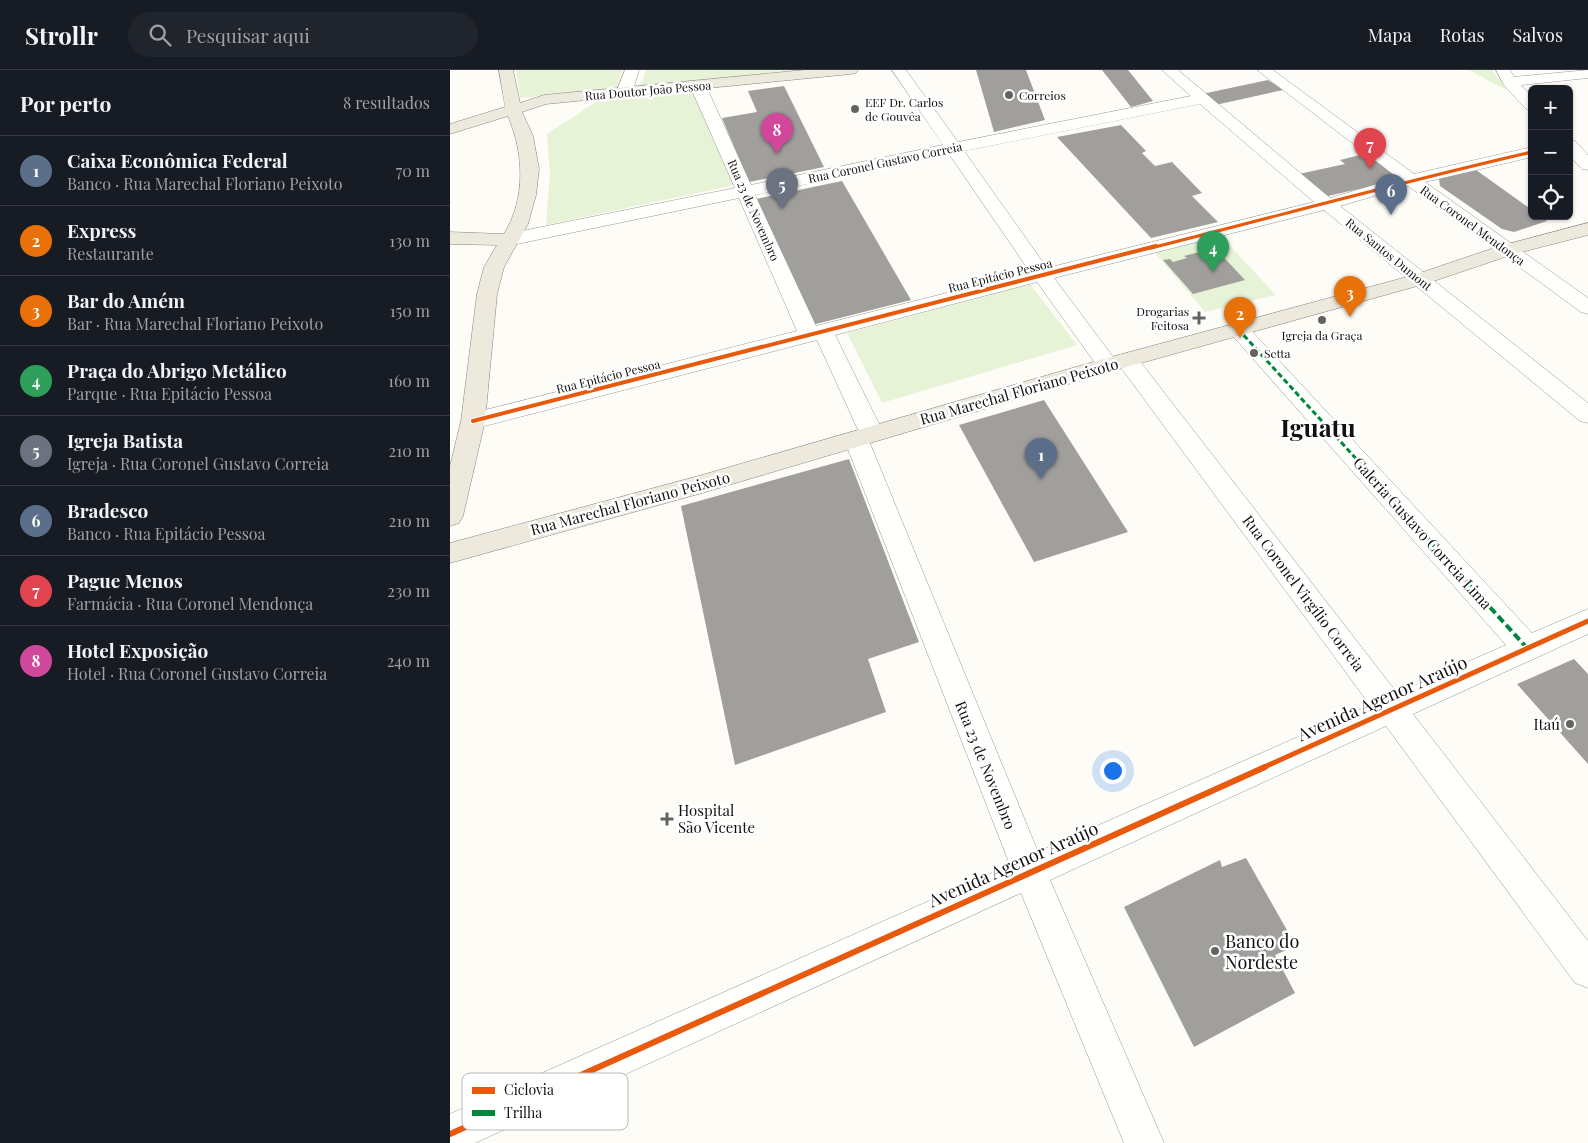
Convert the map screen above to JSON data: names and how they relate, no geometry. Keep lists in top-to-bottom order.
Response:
{
  "streets": {
    "main road": ["Rua Doutor João Pessoa", "Rua Marechal Floriano Peixoto"],
    "street": [
      "Rua Coronel Gustavo Correia",
      "Rua 23 de Novembro",
      "Rua Coronel Mendonça",
      "Rua Santos Dumont",
      "Rua Epitácio Pessoa",
      "Galeria Gustavo Correia Lima",
      "Rua Coronel Virgílio Correia",
      "Avenida Agenor Araújo"
    ]
  },
  "crossings": [
    ["Rua Doutor João Pessoa", "Rua 23 de Novembro"],
    ["Rua Coronel Gustavo Correia", "Rua 23 de Novembro"],
    ["Rua Coronel Gustavo Correia", "Rua Santos Dumont"],
    ["Rua Coronel Gustavo Correia", "Rua Coronel Virgílio Correia"],
    ["Rua 23 de Novembro", "Rua Epitácio Pessoa"],
    ["Rua 23 de Novembro", "Rua Marechal Floriano Peixoto"],
    ["Rua 23 de Novembro", "Avenida Agenor Araújo"],
    ["Rua Coronel Mendonça", "Rua Epitácio Pessoa"],
    ["Rua Coronel Mendonça", "Rua Marechal Floriano Peixoto"],
    ["Rua Santos Dumont", "Rua Epitácio Pessoa"],
    ["Rua Santos Dumont", "Rua Marechal Floriano Peixoto"],
    ["Rua Epitácio Pessoa", "Rua Coronel Virgílio Correia"],
    ["Rua Marechal Floriano Peixoto", "Galeria Gustavo Correia Lima"],
    ["Rua Marechal Floriano Peixoto", "Rua Coronel Virgílio Correia"],
    ["Galeria Gustavo Correia Lima", "Avenida Agenor Araújo"],
    ["Rua Coronel Virgílio Correia", "Avenida Agenor Araújo"]
  ],
  "districts": ["Iguatu"],
  "places": {
    "other": [
      "Correios",
      "EEF Dr. Carlos de Gouvêa",
      "Igreja da Graça",
      "Setta",
      "Itaú",
      "Banco do Nordeste"
    ],
    "health": ["Drogarias Feitosa", "Hospital São Vicente"]
  },
  "legend": ["Ciclovia", "Trilha"],
  "page": {
    "header": "Strollr",
    "search": "Pesquisar aqui",
    "nav": ["Mapa", "Rotas", "Salvos"],
    "heading": ["Por perto", "8 resultados"],
    "map_buttons": ["+", "−"],
    "pins": [
      "8",
      "7",
      "5",
      "6",
      "4",
      "3",
      "2",
      "1"
    ],
    "list": [
      {
        "mark": "1",
        "name": "Caixa Econômica Federal",
        "note": "Banco · Rua Marechal Floriano Peixoto",
        "value": "70 m"
      },
      {
        "mark": "2",
        "name": "Express",
        "note": "Restaurante",
        "value": "130 m"
      },
      {
        "mark": "3",
        "name": "Bar do Amém",
        "note": "Bar · Rua Marechal Floriano Peixoto",
        "value": "150 m"
      },
      {
        "mark": "4",
        "name": "Praça do Abrigo Metálico",
        "note": "Parque · Rua Epitácio Pessoa",
        "value": "160 m"
      },
      {
        "mark": "5",
        "name": "Igreja Batista",
        "note": "Igreja · Rua Coronel Gustavo Correia",
        "value": "210 m"
      },
      {
        "mark": "6",
        "name": "Bradesco",
        "note": "Banco · Rua Epitácio Pessoa",
        "value": "210 m"
      },
      {
        "mark": "7",
        "name": "Pague Menos",
        "note": "Farmácia · Rua Coronel Mendonça",
        "value": "230 m"
      },
      {
        "mark": "8",
        "name": "Hotel Exposição",
        "note": "Hotel · Rua Coronel Gustavo Correia",
        "value": "240 m"
      }
    ]
  }
}
